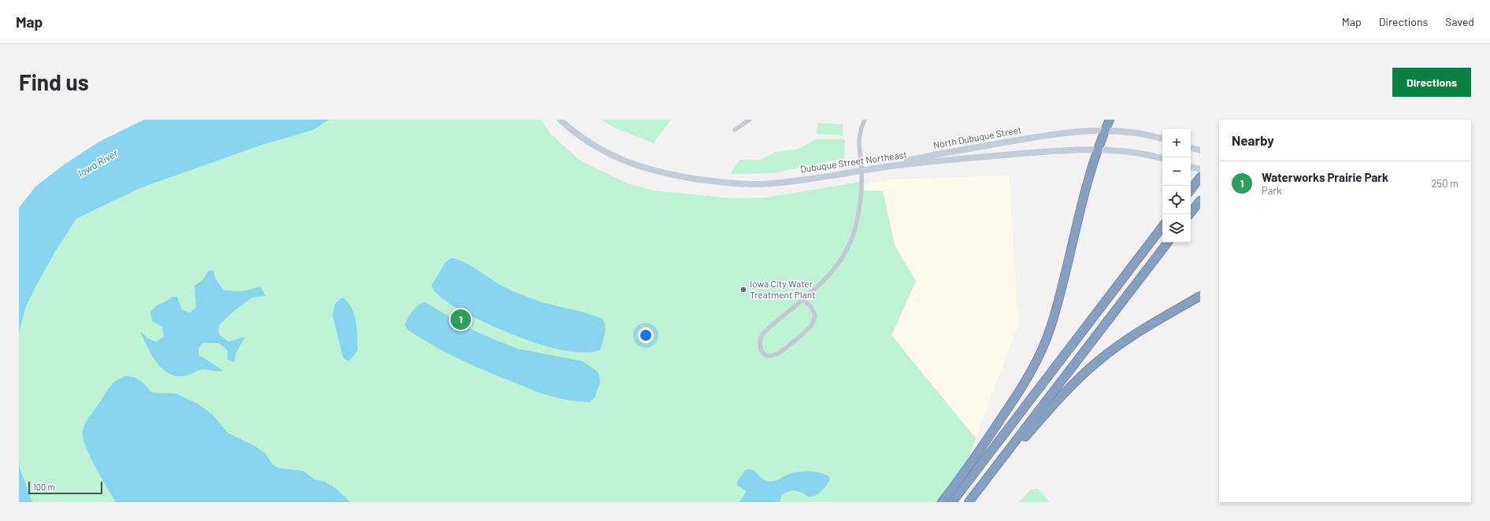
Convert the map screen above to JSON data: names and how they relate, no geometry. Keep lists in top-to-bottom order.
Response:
{
  "streets": {
    "main road": ["North Dubuque Street", "Dubuque Street Northeast"]
  },
  "crossings": [
    ["North Dubuque Street", "Dubuque Street Northeast"]
  ],
  "water": ["Iowa River"],
  "places": ["Iowa City Water Treatment Plant"],
  "scale_bar": "100 m",
  "page": {
    "header": "Map",
    "nav": ["Map", "Directions", "Saved"],
    "buttons": "Directions",
    "title": "Find us",
    "heading": "Nearby",
    "map_buttons": ["+", "−"],
    "list": [
      {
        "mark": "1",
        "name": "Waterworks Prairie Park",
        "note": "Park",
        "value": "250 m"
      }
    ],
    "pins": "1",
    "scale": "100 m"
  }
}
